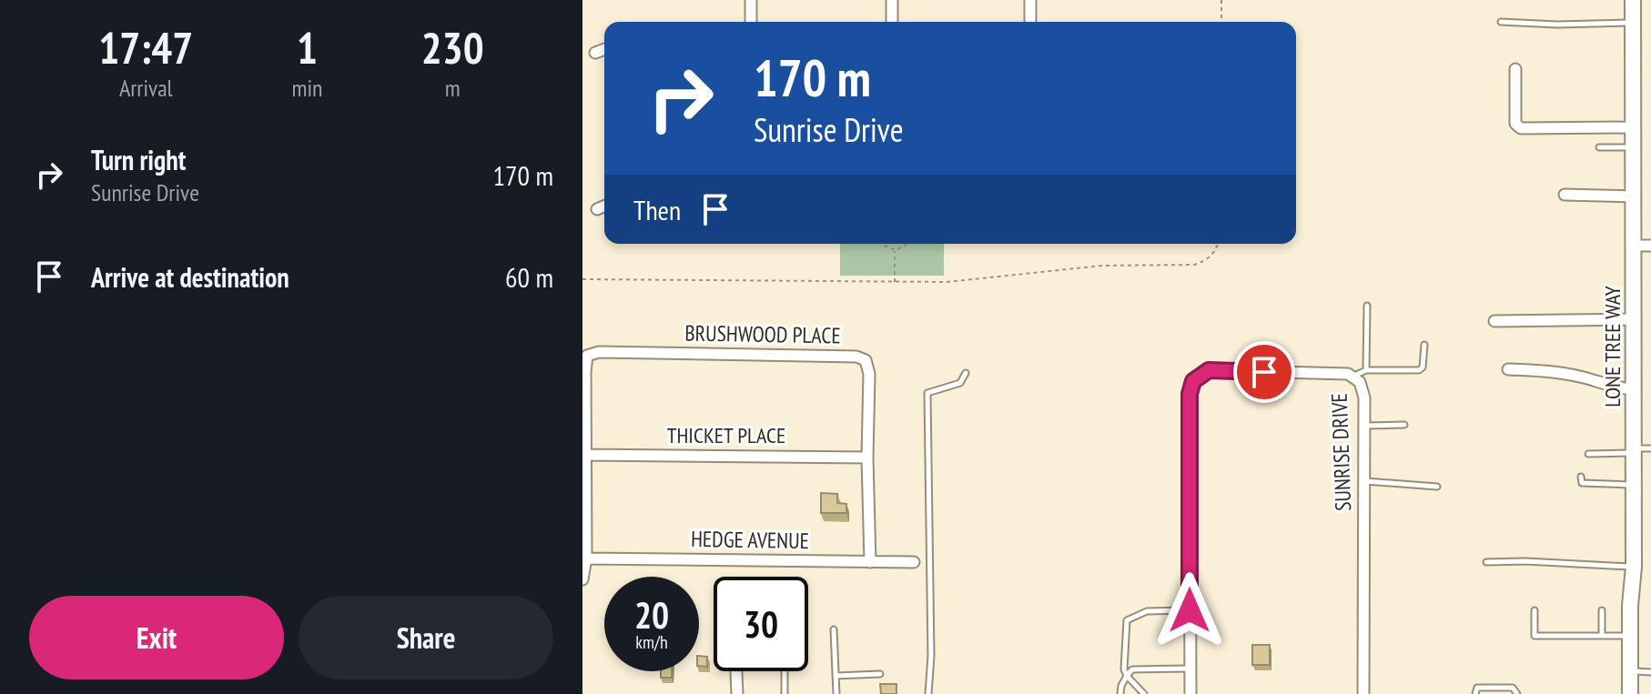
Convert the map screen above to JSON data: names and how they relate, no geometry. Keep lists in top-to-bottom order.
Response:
{
  "streets": {
    "main road": ["LONE TREE WAY"],
    "street": [
      "BRUSHWOOD PLACE",
      "THICKET PLACE",
      "SUNRISE DRIVE",
      "HEDGE AVENUE"
    ]
  },
  "crossings": [
    ["BRUSHWOOD PLACE", "THICKET PLACE"],
    ["BRUSHWOOD PLACE", "HEDGE AVENUE"]
  ],
  "page": {
    "eta": [
      "17:47",
      "Arrival",
      "1",
      "min",
      "230",
      "m"
    ],
    "turn": ["170 m", "Sunrise Drive"],
    "list": [
      {
        "name": "Turn right",
        "note": "Sunrise Drive",
        "value": "170 m"
      },
      {
        "name": "Arrive at destination",
        "value": "60 m"
      }
    ],
    "then": "Then",
    "speed": "20 km/h",
    "limit": "30",
    "buttons": ["Exit", "Share"]
  }
}
